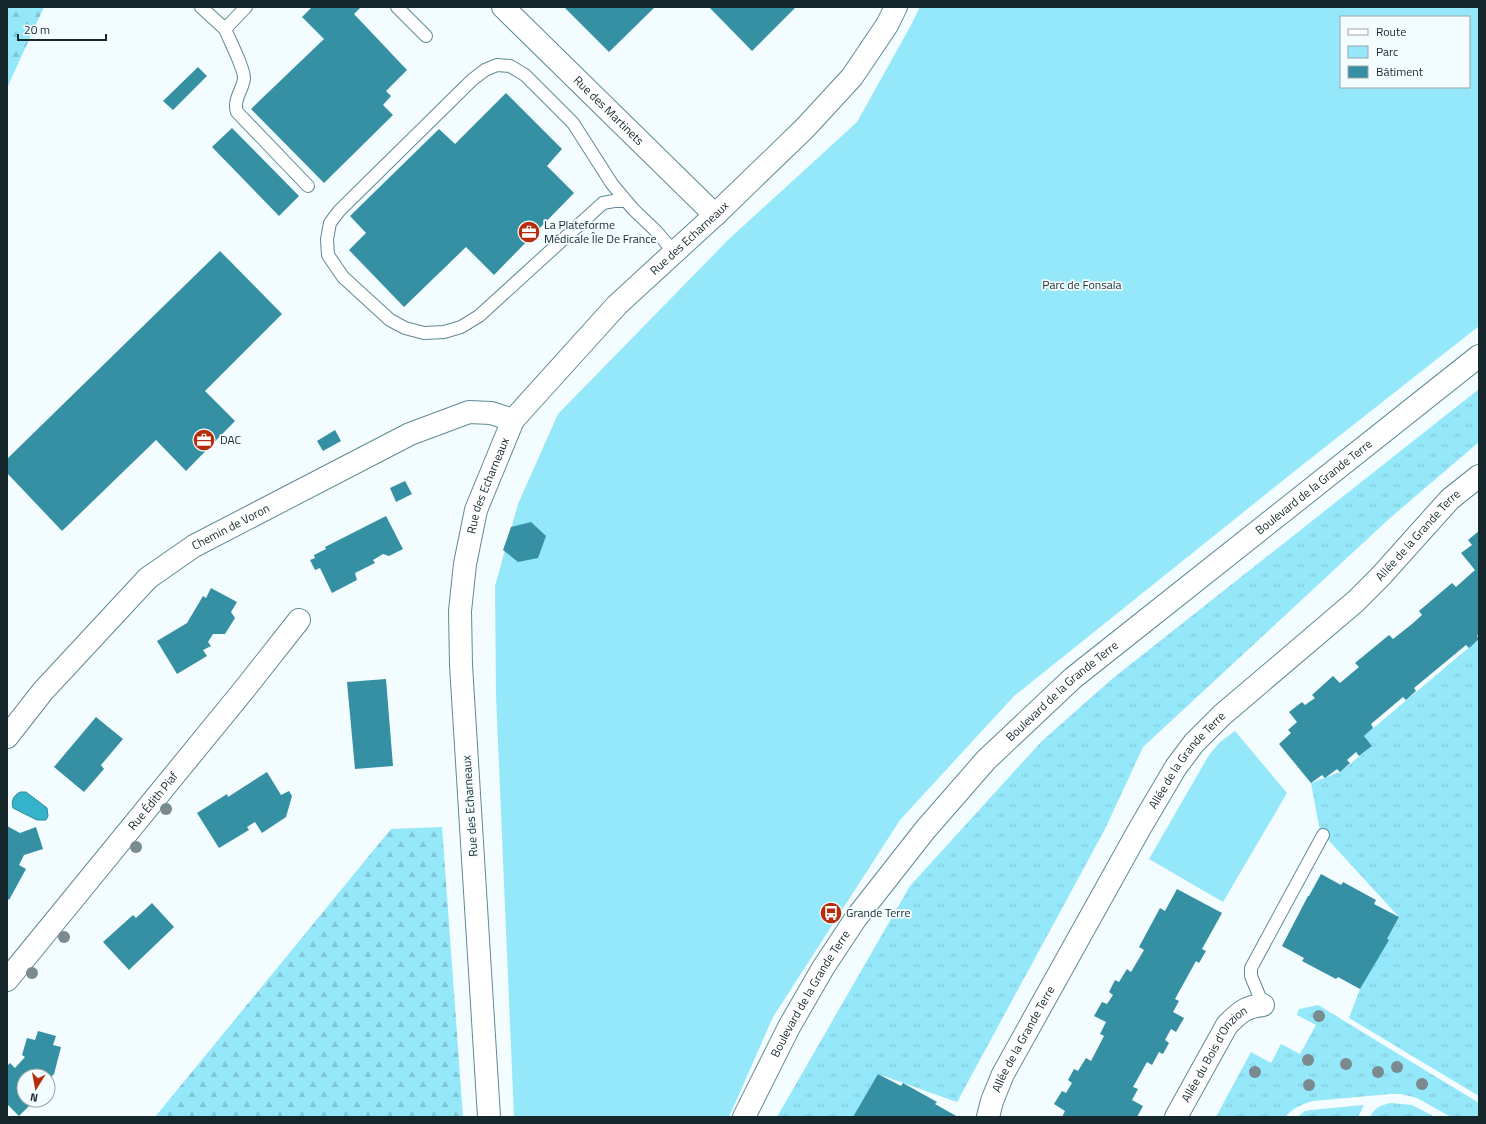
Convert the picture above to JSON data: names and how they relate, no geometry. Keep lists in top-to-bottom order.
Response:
{
  "streets": {
    "street": [
      "Rue des Martinets",
      "Rue des Echarneaux",
      "Boulevard de la Grande Terre",
      "Chemin de Voron",
      "Allée de la Grande Terre",
      "Rue Édith Piaf",
      "Allée du Bois d'Onzion"
    ]
  },
  "crossings": [
    ["Rue des Martinets", "Rue des Echarneaux"],
    ["Rue des Echarneaux", "Chemin de Voron"]
  ],
  "parks": ["Parc de Fonsala"],
  "places": {
    "office": ["La Plateforme Médicale Île De France", "DAC"],
    "bus stop": ["Grande Terre"]
  },
  "legend": ["Route", "Parc", "Bâtiment"],
  "scale_bar": "20 m",
  "north": "bottom"
}
